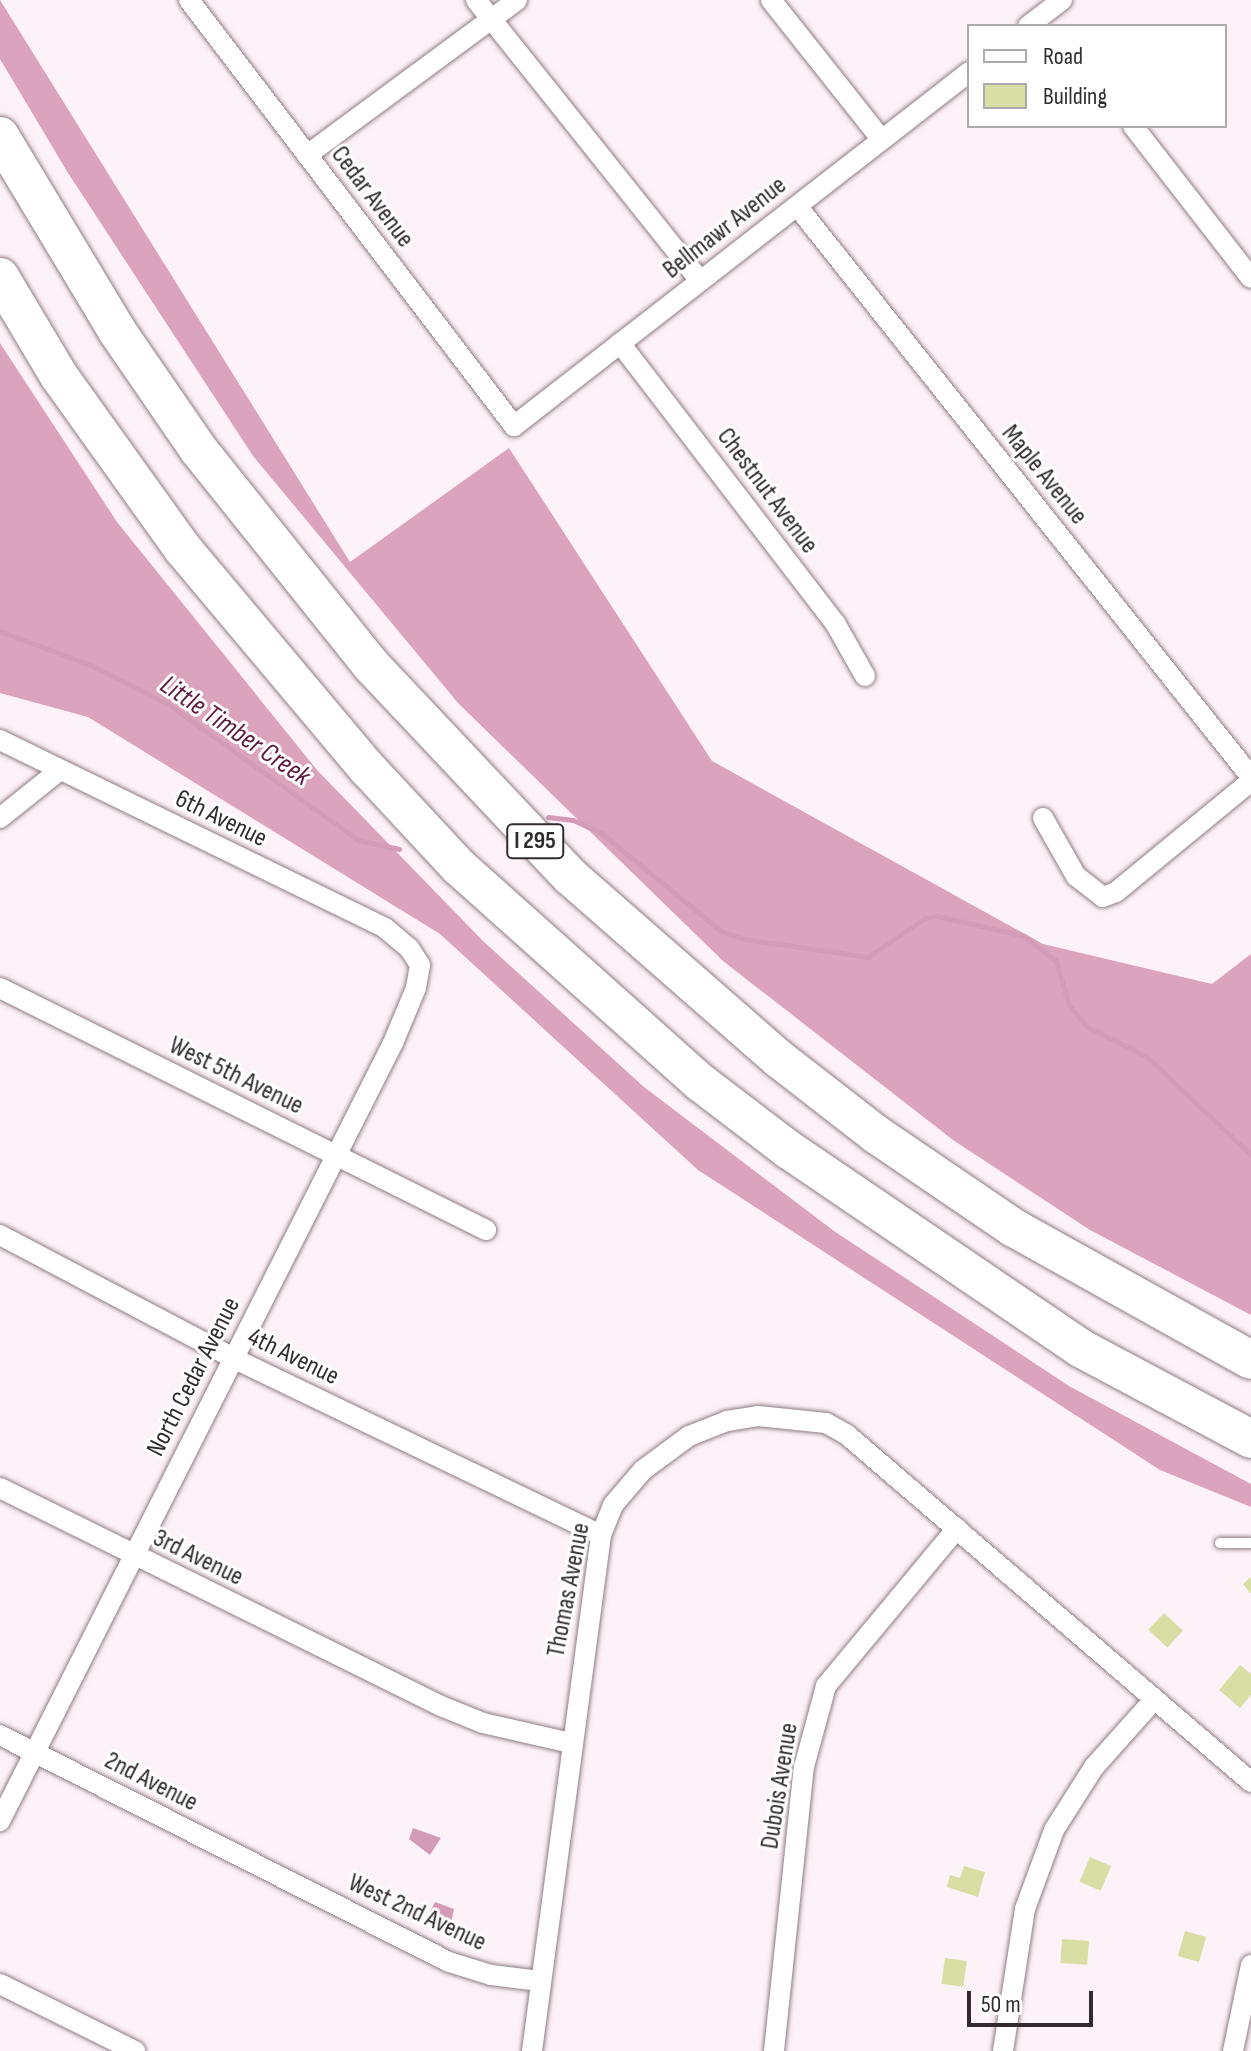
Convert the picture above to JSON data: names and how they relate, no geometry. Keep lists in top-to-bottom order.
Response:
{
  "streets": {
    "highway": ["I 295"],
    "street": [
      "Cedar Avenue",
      "Bellmawr Avenue",
      "Maple Avenue",
      "Chestnut Avenue",
      "6th Avenue",
      "West 5th Avenue",
      "4th Avenue",
      "North Cedar Avenue",
      "3rd Avenue",
      "Thomas Avenue",
      "2nd Avenue",
      "Dubois Avenue",
      "West 2nd Avenue"
    ]
  },
  "crossings": [
    ["Cedar Avenue", "Bellmawr Avenue"],
    ["Bellmawr Avenue", "Maple Avenue"],
    ["Bellmawr Avenue", "Chestnut Avenue"],
    ["6th Avenue", "North Cedar Avenue"],
    ["West 5th Avenue", "North Cedar Avenue"],
    ["4th Avenue", "North Cedar Avenue"],
    ["4th Avenue", "Thomas Avenue"],
    ["North Cedar Avenue", "3rd Avenue"],
    ["North Cedar Avenue", "2nd Avenue"],
    ["3rd Avenue", "Thomas Avenue"],
    ["Thomas Avenue", "Dubois Avenue"],
    ["Thomas Avenue", "West 2nd Avenue"],
    ["2nd Avenue", "West 2nd Avenue"]
  ],
  "water": ["Little Timber Creek"],
  "legend": ["Road", "Building"],
  "scale_bar": "50 m"
}
